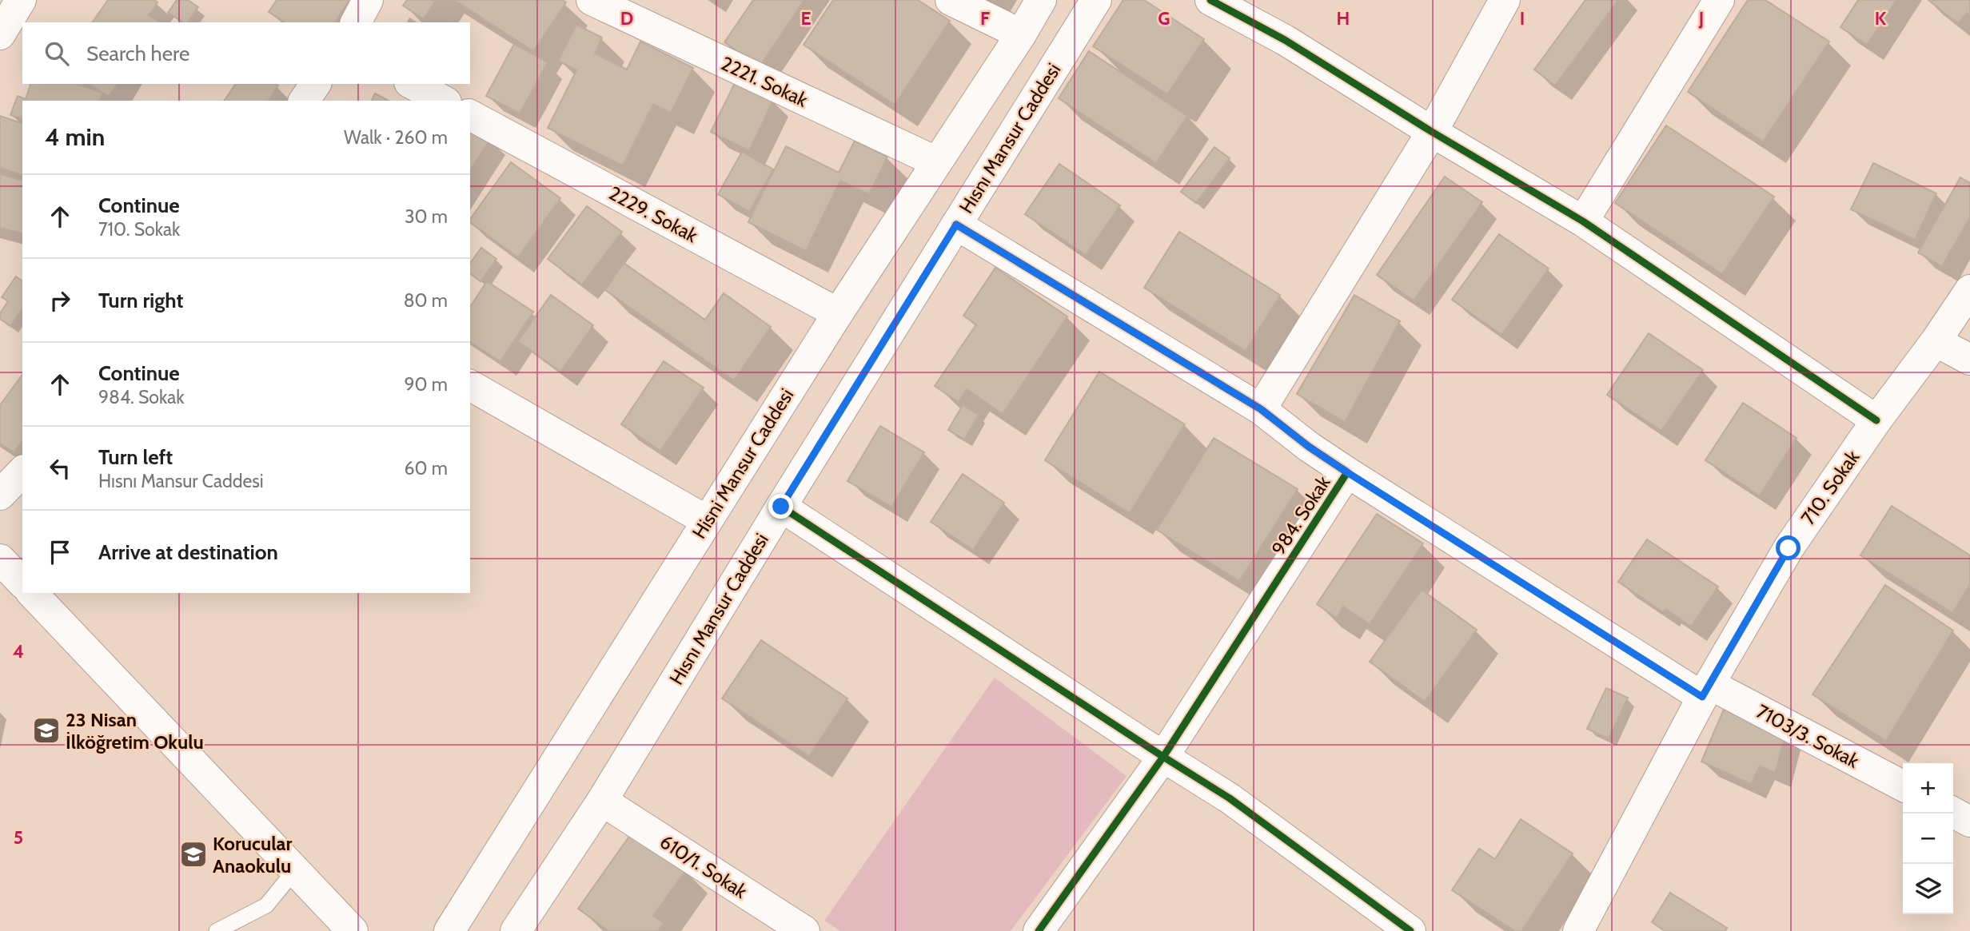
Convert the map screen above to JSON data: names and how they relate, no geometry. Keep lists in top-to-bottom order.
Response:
{
  "streets": {
    "street": [
      "2221. Sokak",
      "Hısnı Mansur Caddesi",
      "2229. Sokak",
      "Hisni Mansur Caddesi",
      "710. Sokak",
      "984. Sokak",
      "7103/3. Sokak",
      "610/1. Sokak"
    ]
  },
  "crossings": [
    ["2221. Sokak", "Hisni Mansur Caddesi"],
    ["Hısnı Mansur Caddesi", "984. Sokak"],
    ["Hısnı Mansur Caddesi", "610/1. Sokak"],
    ["2229. Sokak", "Hisni Mansur Caddesi"],
    ["710. Sokak", "7103/3. Sokak"],
    ["984. Sokak", "7103/3. Sokak"]
  ],
  "places": {
    "school or university": ["23 Nisan İlköğretim Okulu", "Korucular Anaokulu"]
  },
  "page": {
    "search": "Search here",
    "heading": ["4 min", "Walk · 260 m"],
    "list": [
      ["Continue", "710. Sokak", "30 m"],
      ["Turn right", "80 m"],
      ["Continue", "984. Sokak", "90 m"],
      ["Turn left", "Hısnı Mansur Caddesi", "60 m"],
      "Arrive at destination"
    ],
    "map_buttons": ["+", "−"]
  },
  "grid": {
    "columns": [
      "D",
      "E",
      "F",
      "G",
      "H",
      "I",
      "J",
      "K"
    ],
    "rows": ["4", "5"]
  }
}
